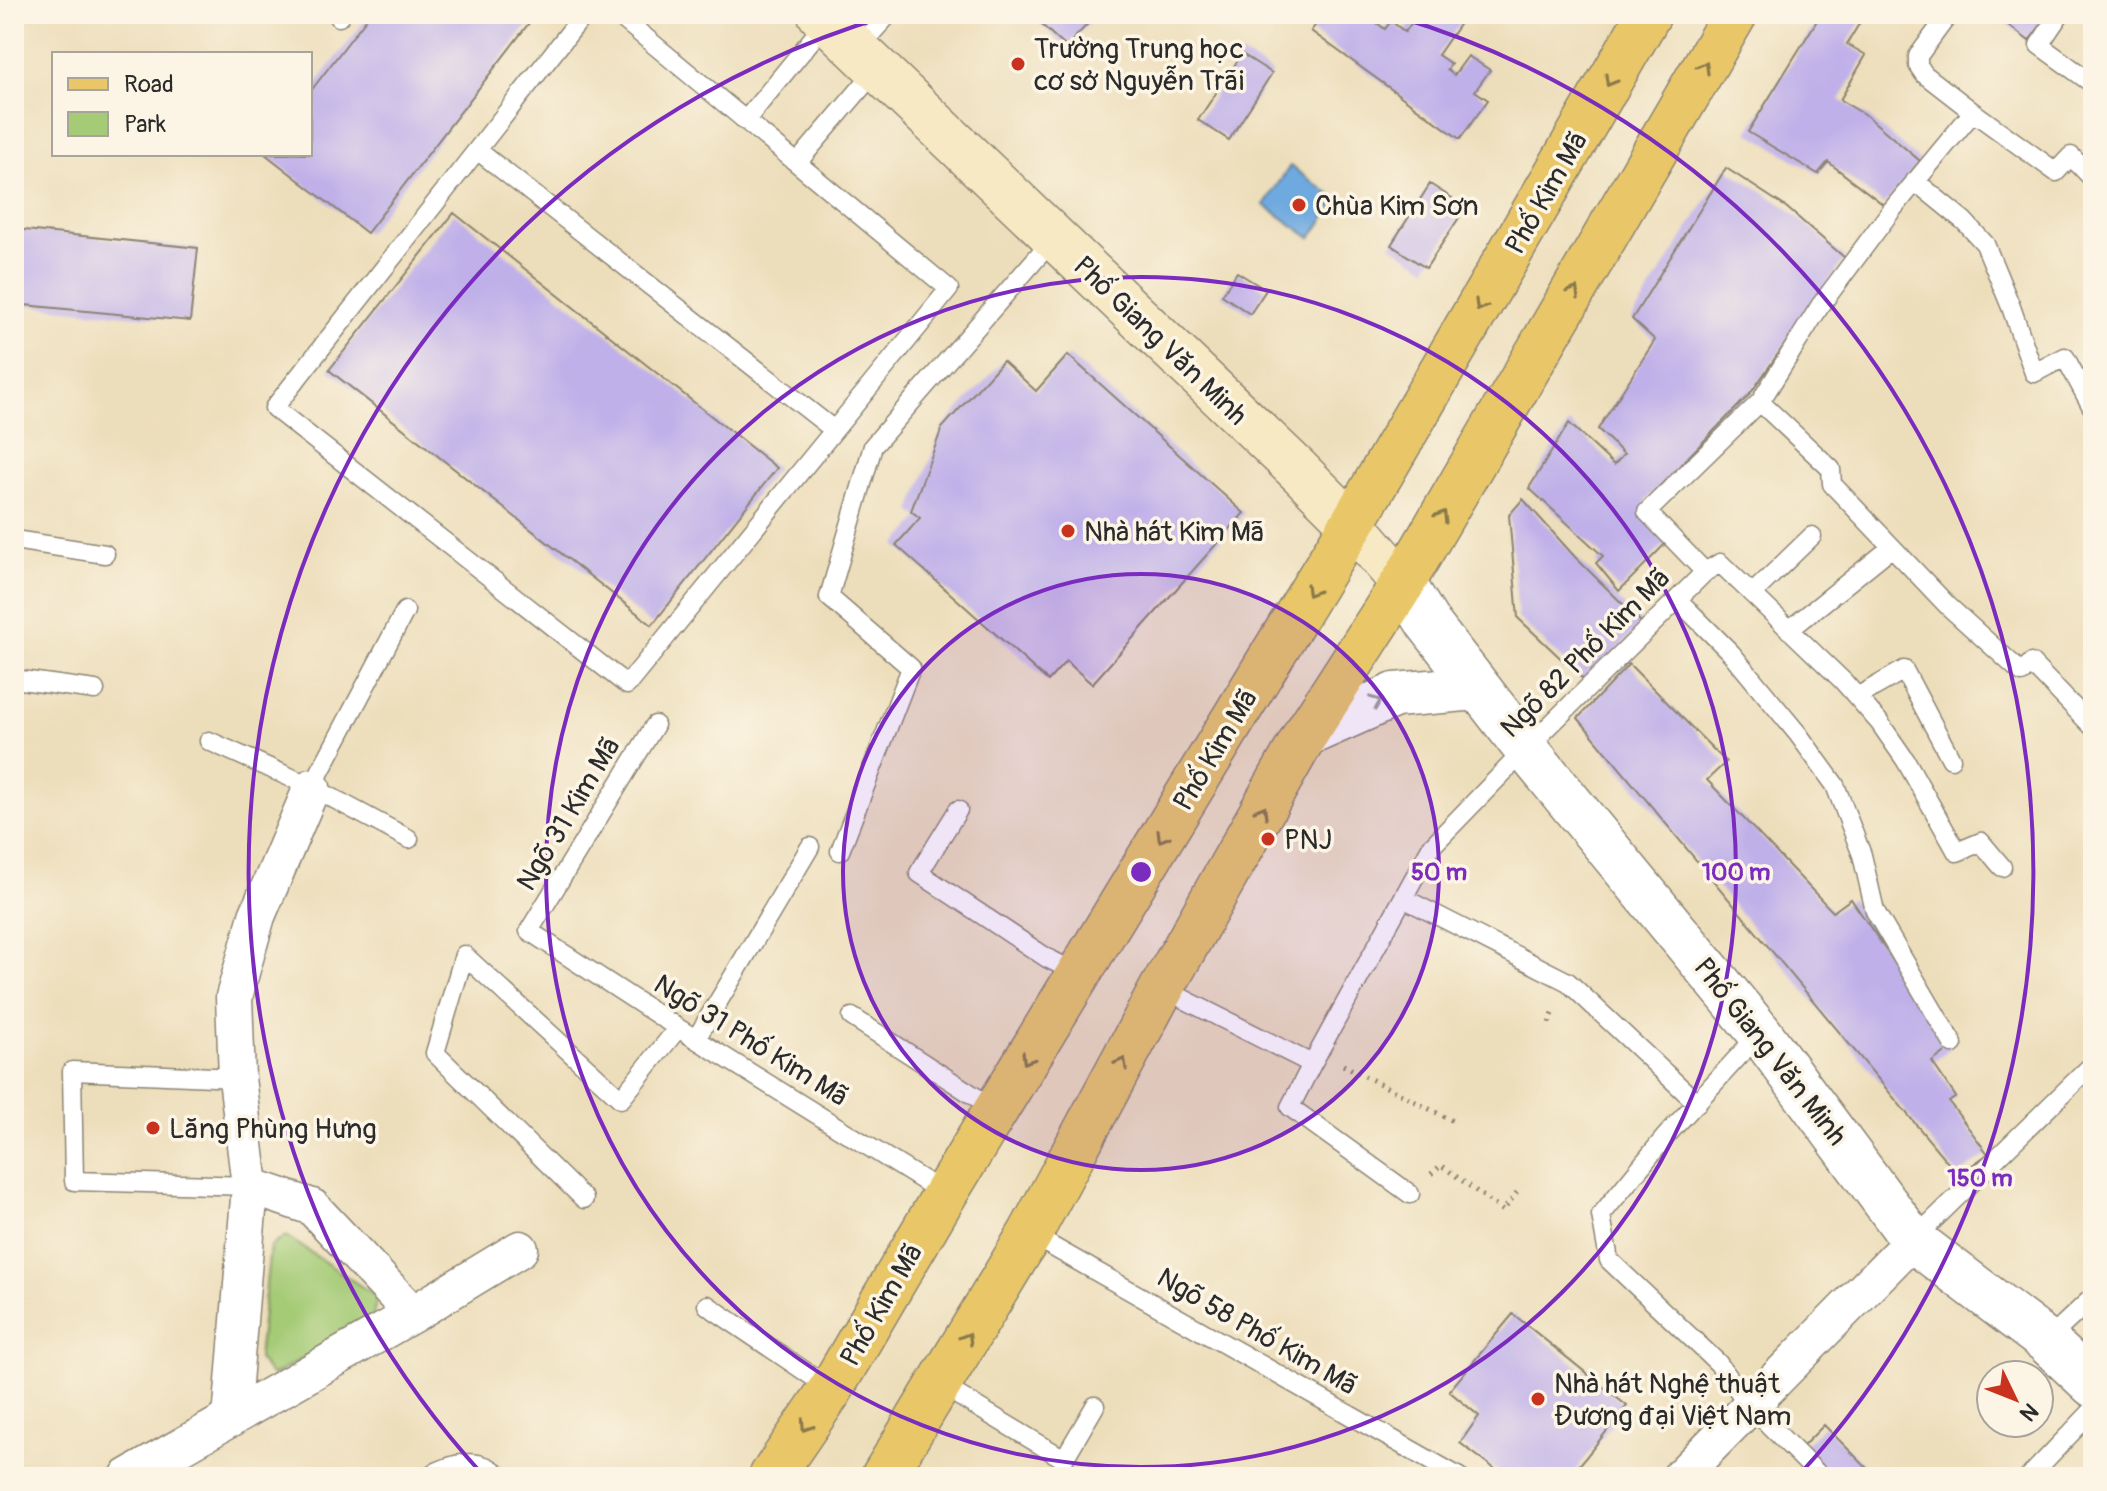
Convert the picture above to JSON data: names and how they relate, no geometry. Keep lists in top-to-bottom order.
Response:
{
  "streets": {
    "main road": ["Phố Kim Mã", "Phố Giang Văn Minh"],
    "lane": [
      "Ngõ 82 Phố Kim Mã",
      "Ngõ 31 Kim Mã",
      "Ngõ 31 Phố Kim Mã",
      "Ngõ 58 Phố Kim Mã"
    ]
  },
  "crossings": [
    ["Phố Kim Mã", "Phố Giang Văn Minh"],
    ["Phố Kim Mã", "Ngõ 31 Phố Kim Mã"],
    ["Phố Giang Văn Minh", "Ngõ 82 Phố Kim Mã"],
    ["Ngõ 31 Kim Mã", "Ngõ 31 Phố Kim Mã"]
  ],
  "places": [
    "Trường Trung học cơ sở Nguyễn Trãi",
    "Chùa Kim Sơn",
    "Nhà hát Kim Mã",
    "PNJ",
    "Lăng Phùng Hưng",
    "Nhà hát Nghệ thuật Đương đại Việt Nam"
  ],
  "legend": ["Road", "Park"],
  "north": "bottom right",
  "rings": ["50 m", "100 m", "150 m"]
}
